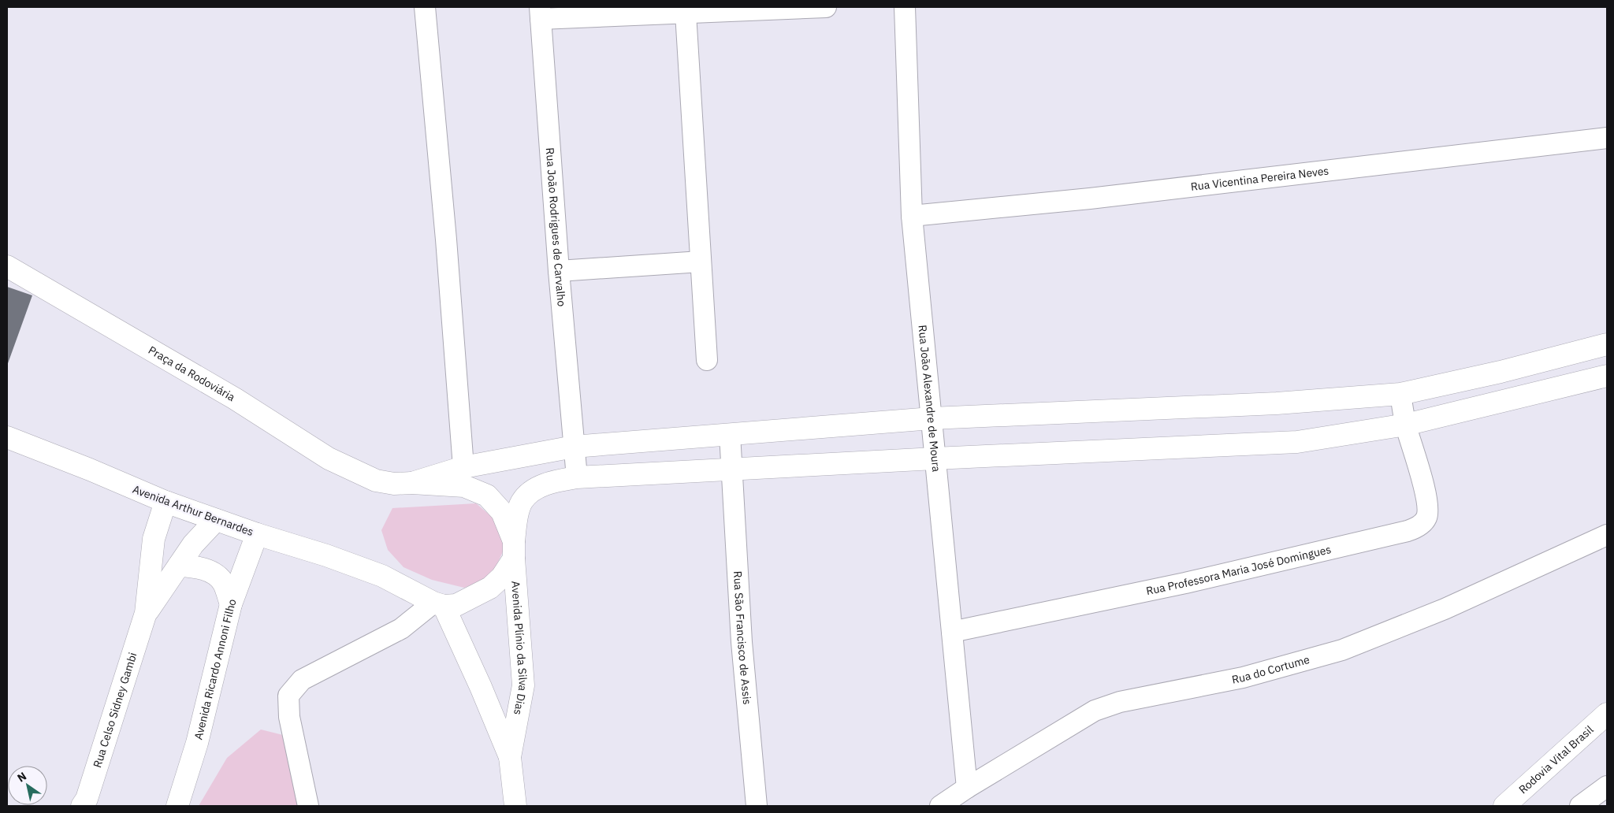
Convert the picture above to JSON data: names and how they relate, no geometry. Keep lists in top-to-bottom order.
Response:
{
  "streets": {
    "street": [
      "Rua Vicentina Pereira Neves",
      "Rua João Rodrigues de Carvalho",
      "Praça da Rodoviária",
      "Rua João Alexandre de Moura",
      "Avenida Arthur Bernardes",
      "Rua Professora Maria José Domingues",
      "Rua São Francisco de Assis",
      "Avenida Plínio da Silva Dias",
      "Rua do Cortume",
      "Avenida Ricardo Annoni Filho",
      "Rua Celso Sidney Gambi",
      "Rodovia Vital Brasil"
    ]
  },
  "crossings": [
    ["Rua Vicentina Pereira Neves", "Rua João Alexandre de Moura"],
    ["Rua João Alexandre de Moura", "Rua Professora Maria José Domingues"],
    ["Rua João Alexandre de Moura", "Rua do Cortume"],
    ["Avenida Arthur Bernardes", "Avenida Ricardo Annoni Filho"],
    ["Avenida Arthur Bernardes", "Rua Celso Sidney Gambi"]
  ],
  "north": "top left"
}
